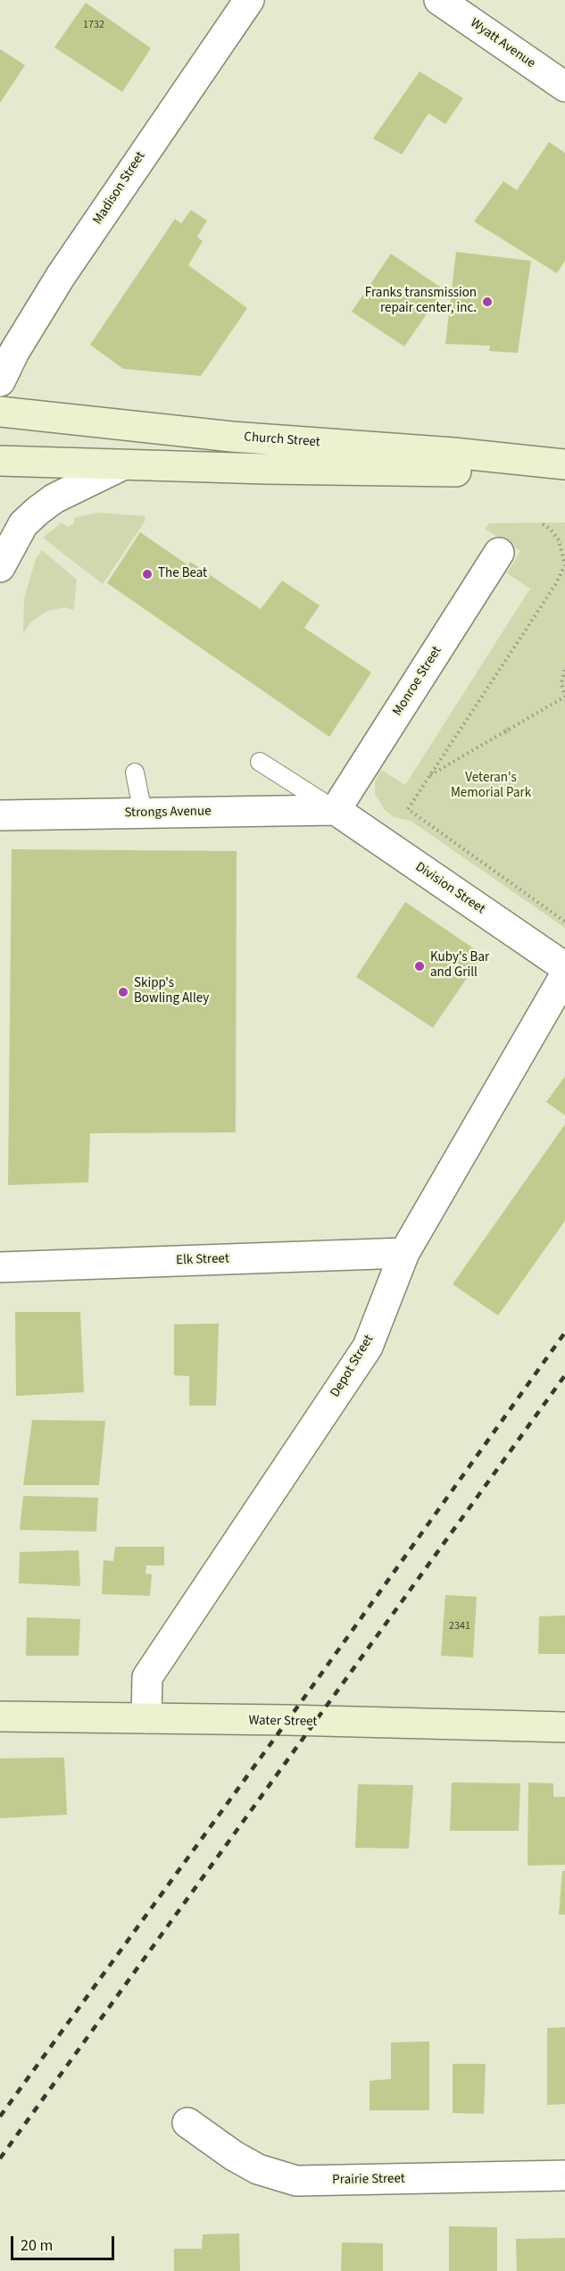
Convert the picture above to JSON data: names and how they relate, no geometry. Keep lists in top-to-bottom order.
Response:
{
  "streets": {
    "main road": ["Church Street", "Water Street"],
    "street": [
      "Wyatt Avenue",
      "Madison Street",
      "Monroe Street",
      "Strongs Avenue",
      "Division Street",
      "Elk Street",
      "Depot Street",
      "Prairie Street"
    ]
  },
  "crossings": [
    ["Monroe Street", "Strongs Avenue"],
    ["Monroe Street", "Division Street"],
    ["Strongs Avenue", "Division Street"],
    ["Elk Street", "Depot Street"],
    ["Depot Street", "Water Street"]
  ],
  "parks": ["Veteran's Memorial Park"],
  "places": [
    "Franks transmission repair center, inc.",
    "The Beat",
    "Kuby's Bar and Grill",
    "Skipp's Bowling Alley"
  ],
  "house_numbers": ["1732", "2341"],
  "scale_bar": "20 m"
}
